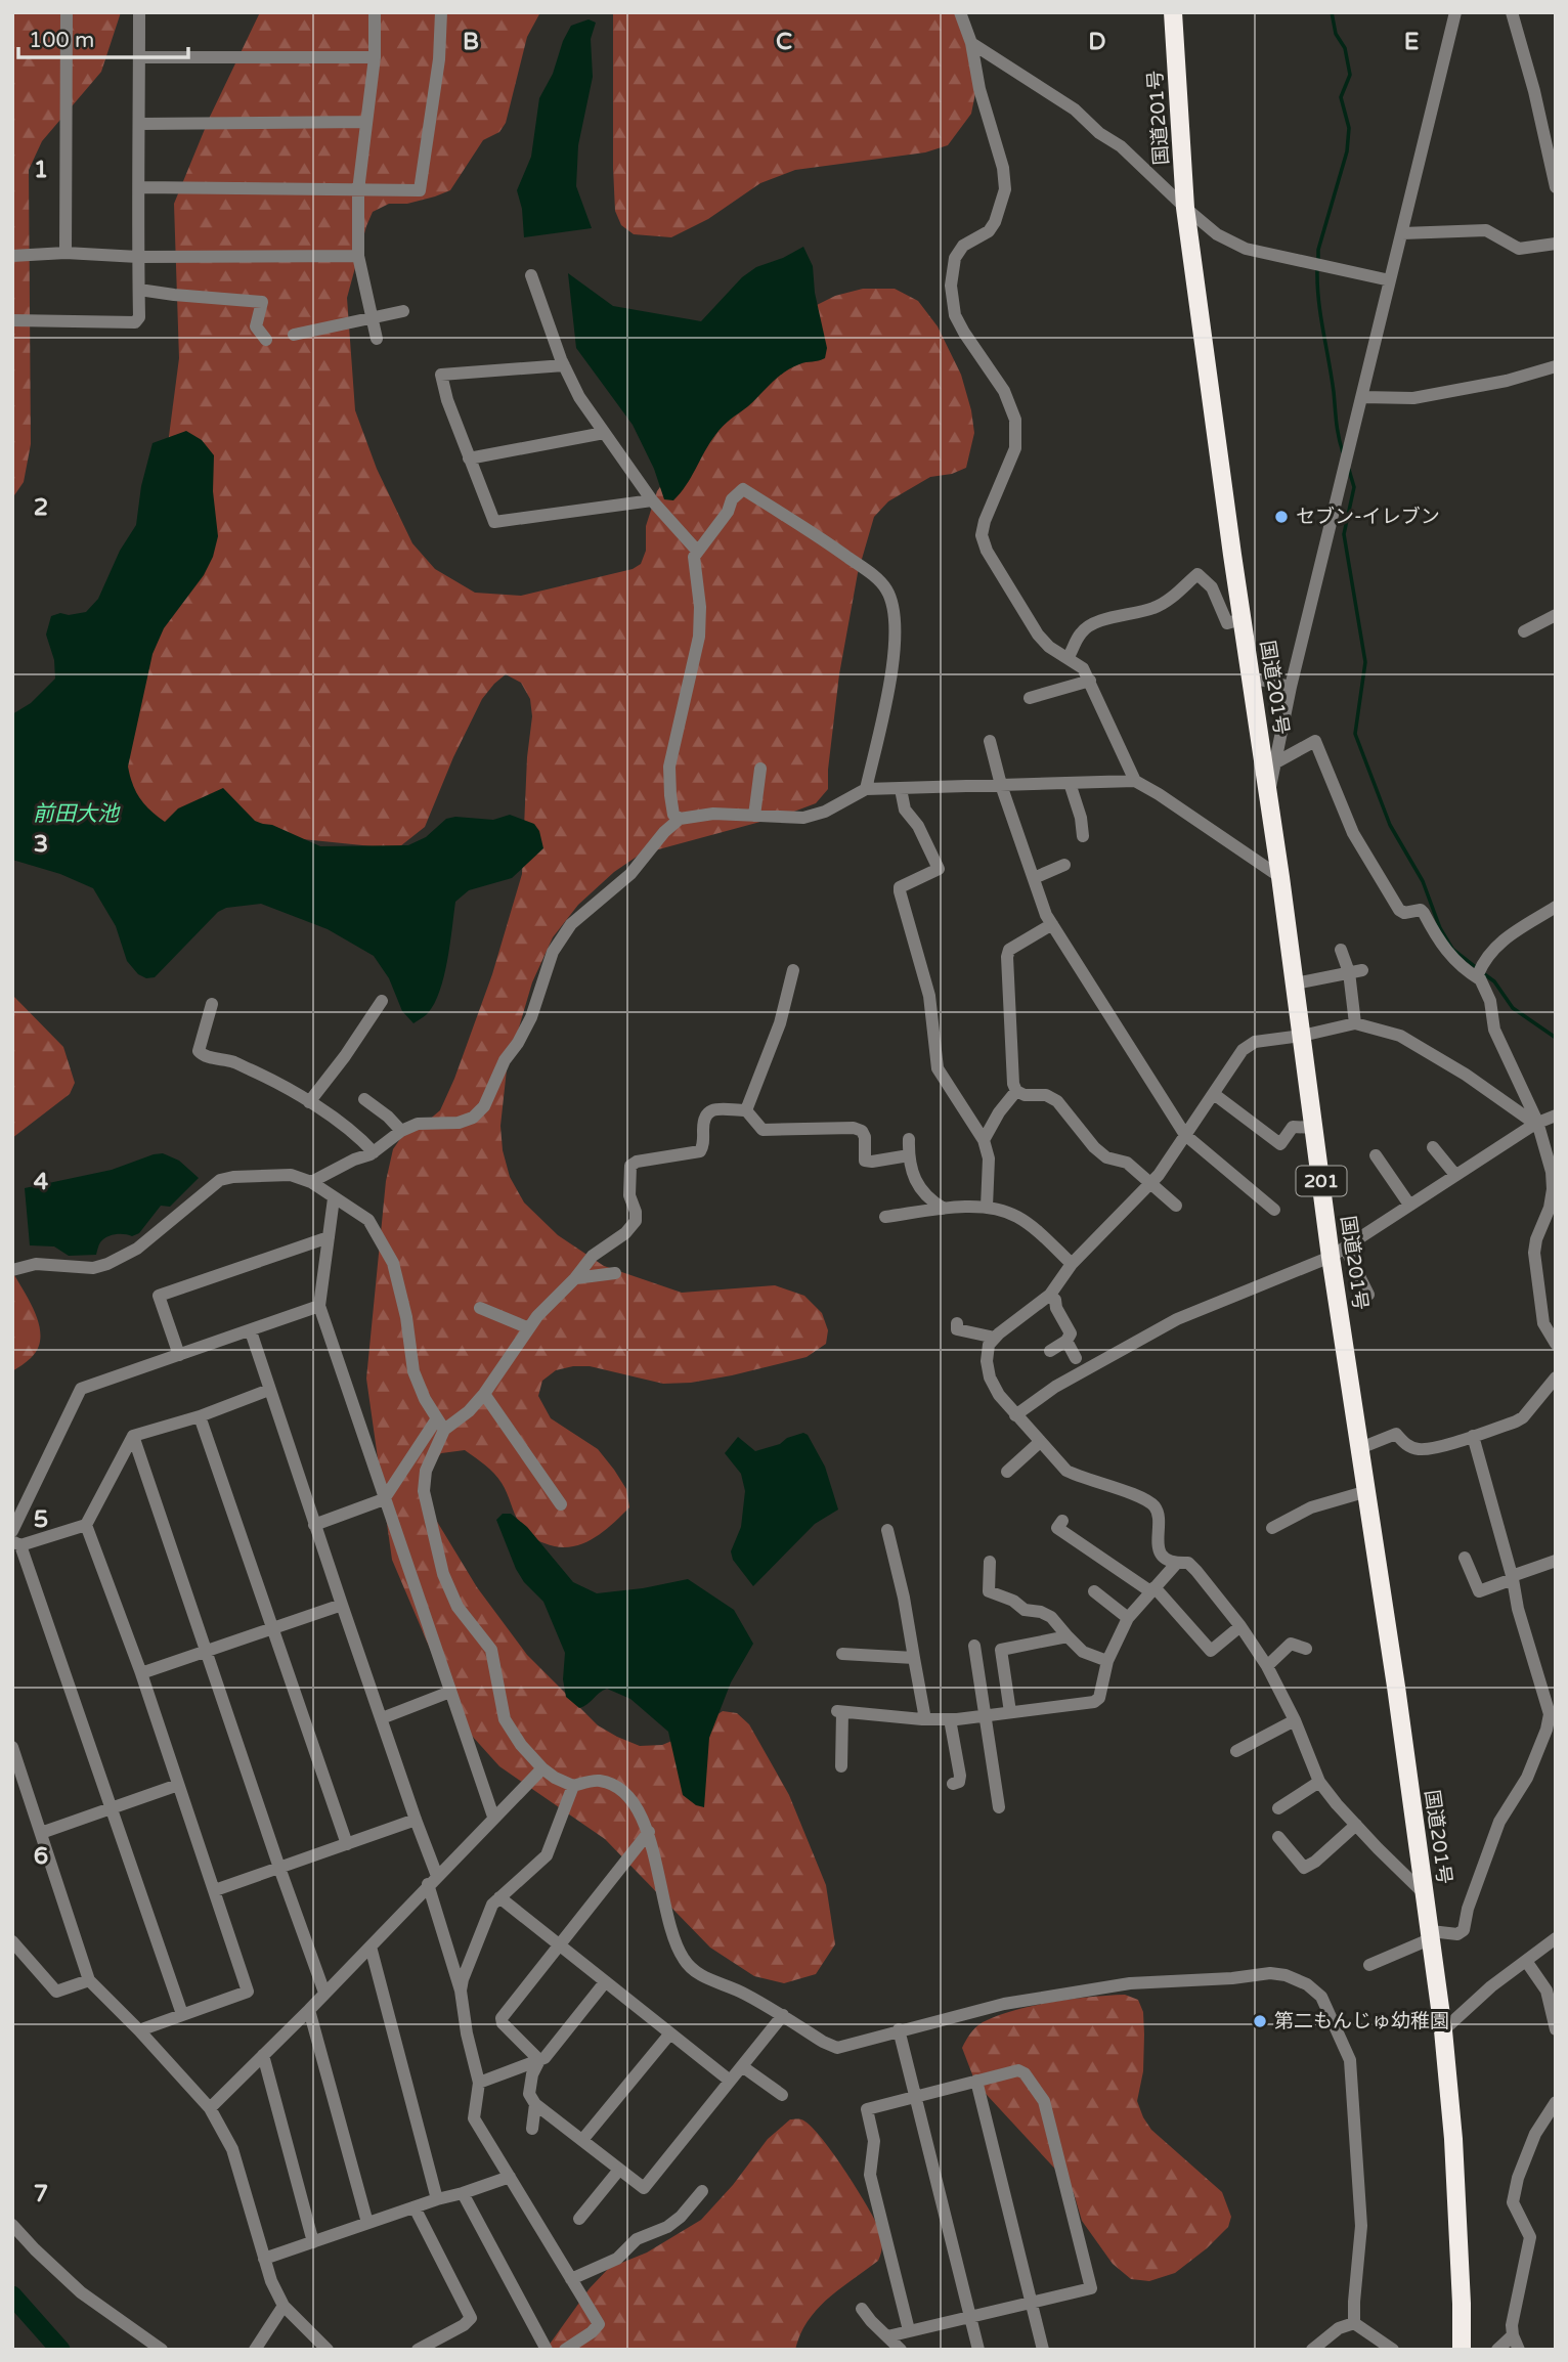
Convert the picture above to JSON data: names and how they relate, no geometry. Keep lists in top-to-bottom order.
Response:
{
  "streets": {
    "highway": ["国道201号", "201"]
  },
  "water": ["前田大池"],
  "places": ["セブン-イレブン", "第二もんじゅ幼稚園"],
  "scale_bar": "100 m",
  "grid": {
    "columns": [
      "B",
      "C",
      "D",
      "E"
    ],
    "rows": [
      "1",
      "2",
      "3",
      "4",
      "5",
      "6",
      "7"
    ]
  }
}
